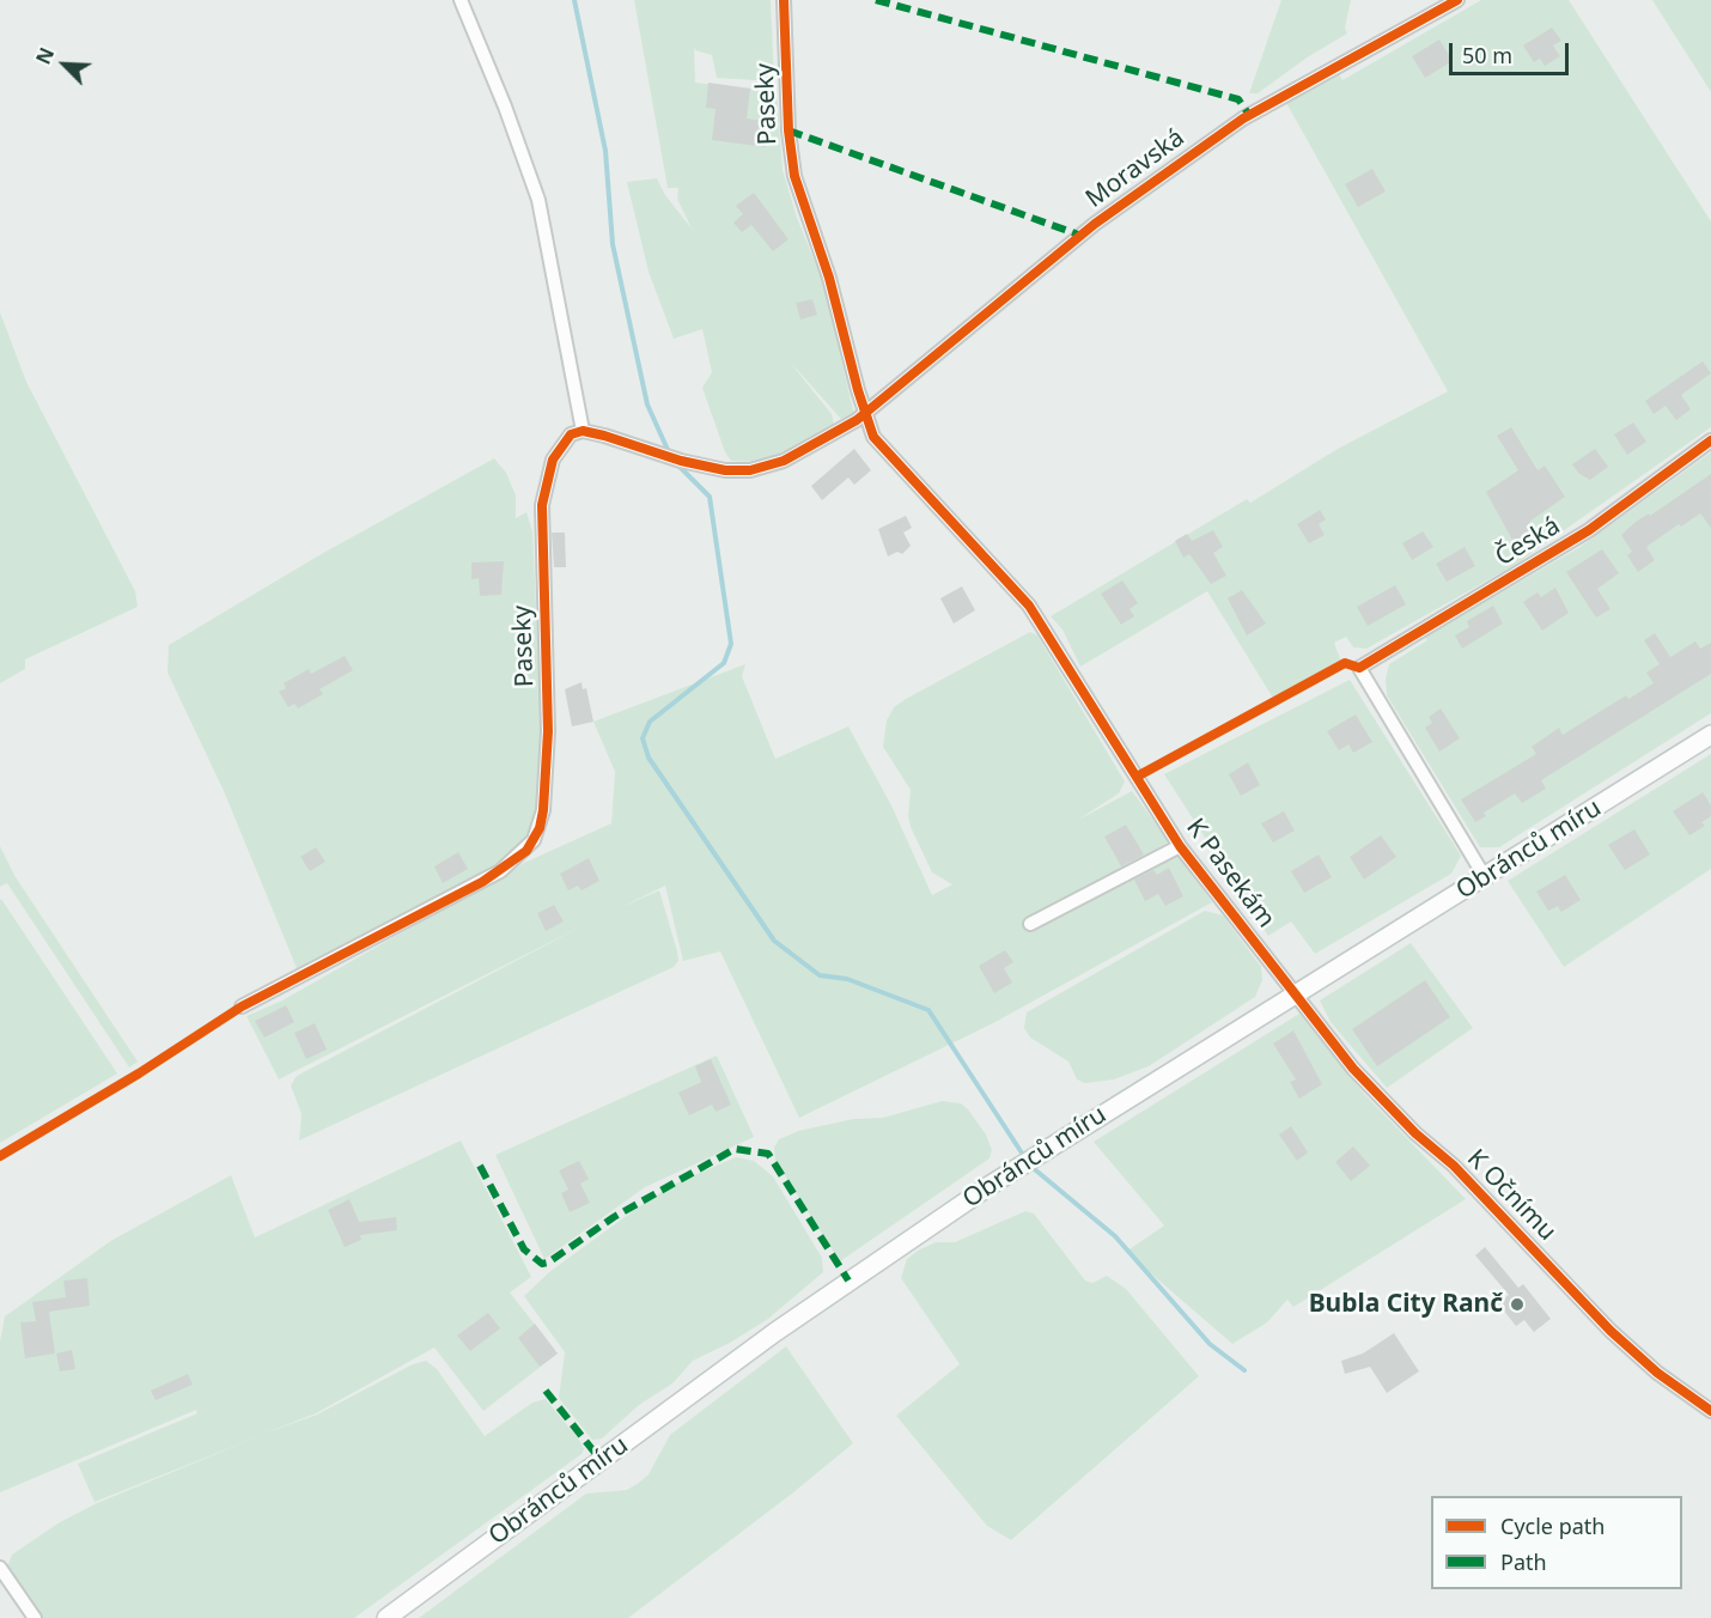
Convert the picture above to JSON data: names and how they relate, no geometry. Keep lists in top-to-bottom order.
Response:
{
  "streets": {
    "main road": ["Obránců míru"],
    "street": [
      "Paseky",
      "Moravská",
      "Česká",
      "K Pasekám",
      "K Očnímu"
    ]
  },
  "crossings": [
    ["Paseky", "Moravská"],
    ["Paseky", "K Pasekám"],
    ["Česká", "Obránců míru"],
    ["Obránců míru", "K Pasekám"],
    ["Obránců míru", "K Očnímu"],
    ["K Pasekám", "K Očnímu"]
  ],
  "places": ["Bubla City Ranč"],
  "legend": ["Cycle path", "Path"],
  "scale_bar": "50 m",
  "north": "top left"
}
